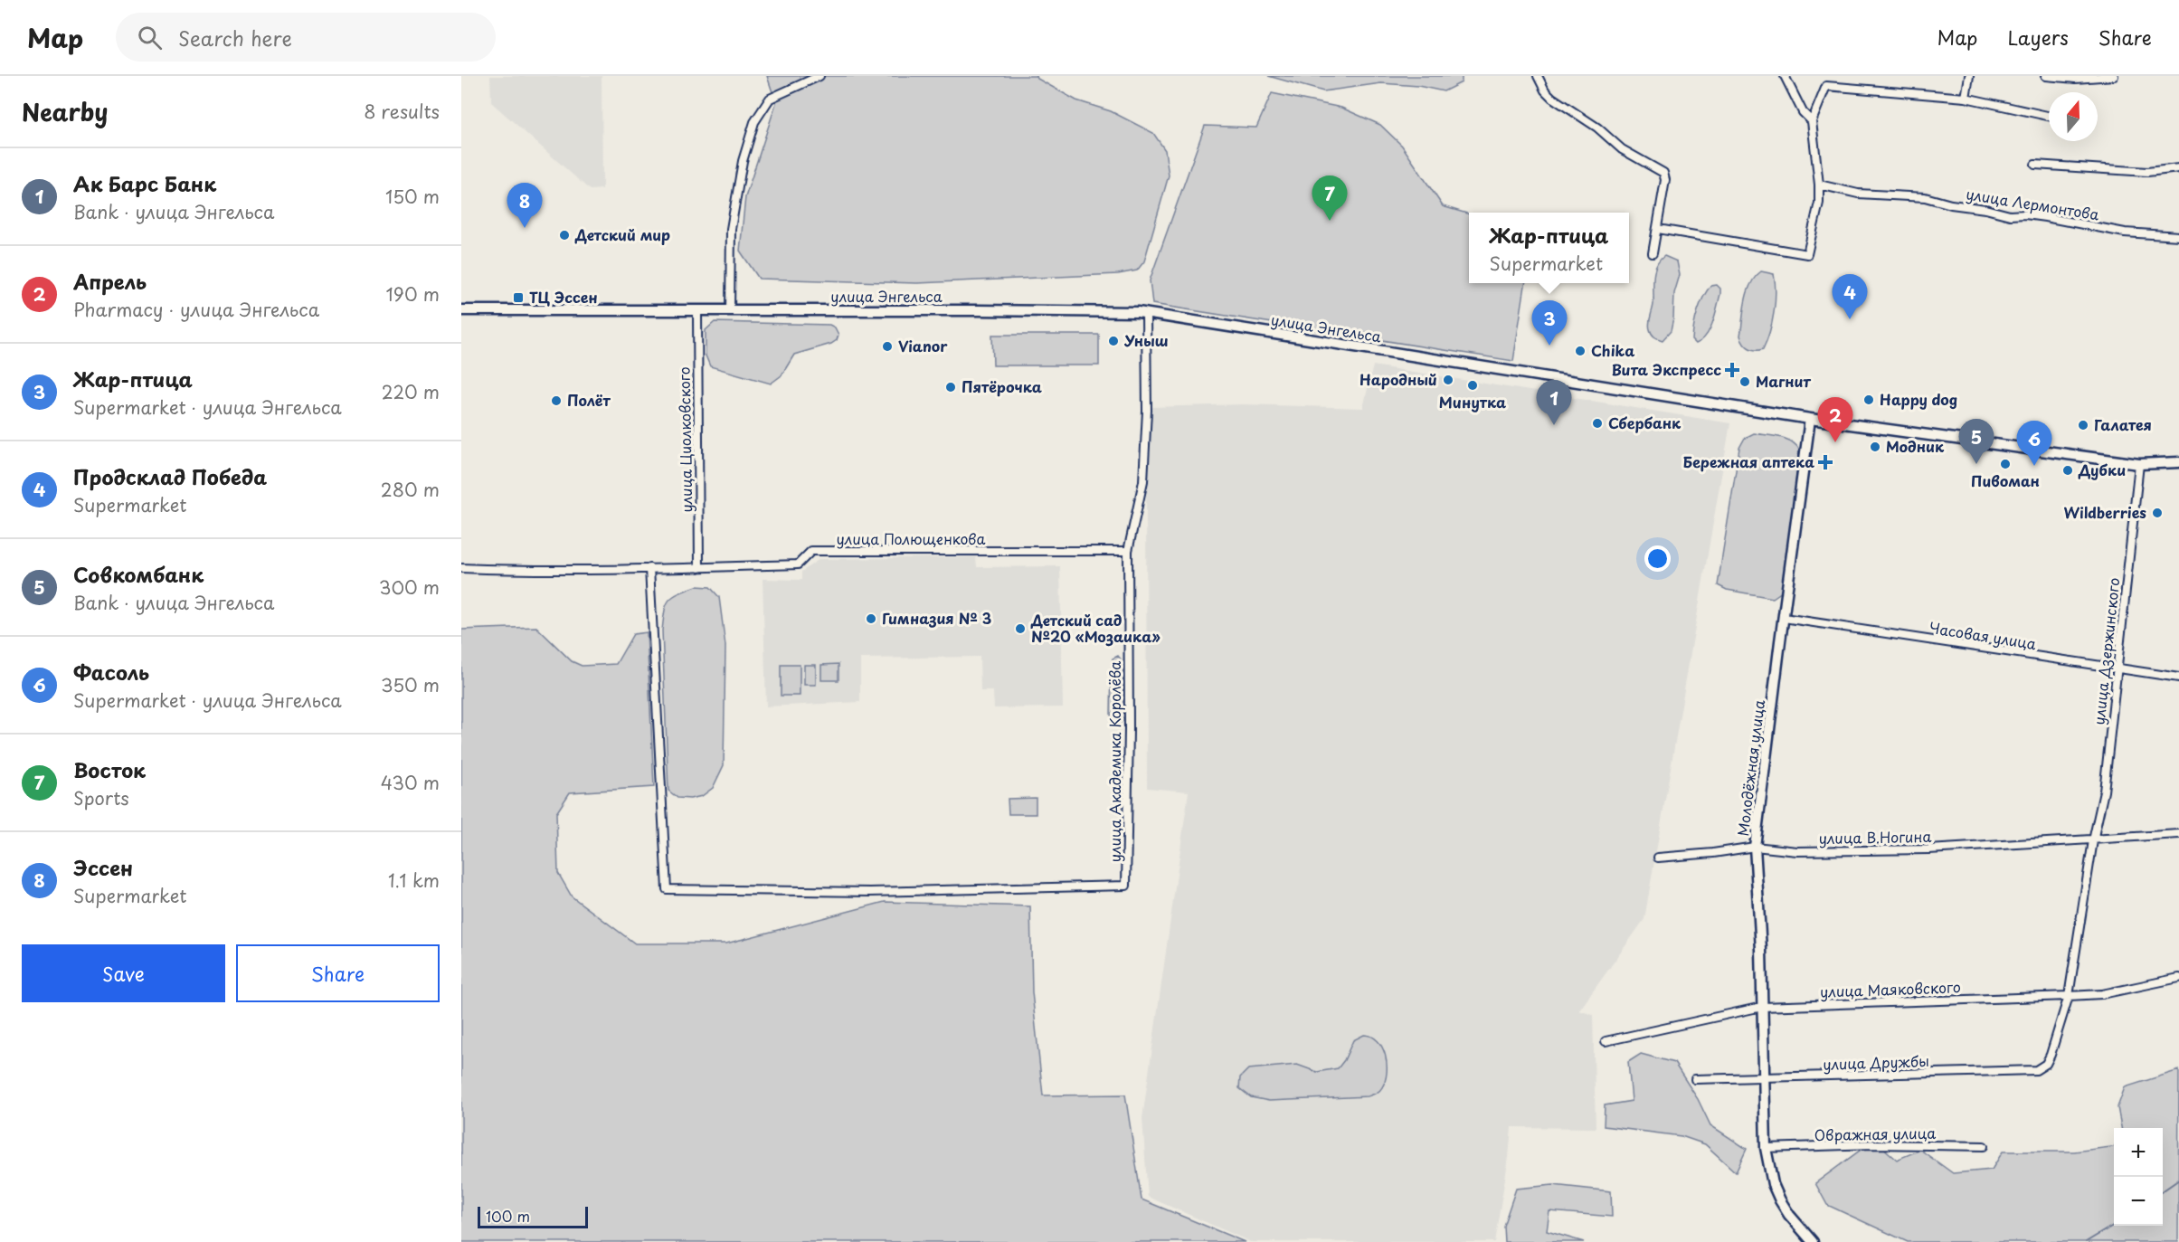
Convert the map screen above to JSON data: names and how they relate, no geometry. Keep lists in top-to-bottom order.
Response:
{
  "streets": {
    "main road": ["улица Энгельса", "Молодёжная улица"],
    "street": [
      "улица Лермонтова",
      "улица Циолковского",
      "улица Полющенкова",
      "Часовая улица",
      "улица Дзержинского",
      "улица Академика Королёва",
      "улица В.Ногина",
      "улица Маяковского",
      "улица Дружбы",
      "Овражная улица"
    ]
  },
  "crossings": [
    ["улица Энгельса", "улица Циолковского"],
    ["улица Энгельса", "улица Дзержинского"],
    ["улица Энгельса", "улица Академика Королёва"],
    ["улица Энгельса", "Молодёжная улица"],
    ["улица Циолковского", "улица Полющенкова"],
    ["улица Полющенкова", "улица Академика Королёва"],
    ["Часовая улица", "улица Дзержинского"],
    ["Часовая улица", "Молодёжная улица"],
    ["улица Дзержинского", "улица В.Ногина"],
    ["улица Дзержинского", "улица Маяковского"],
    ["улица Дзержинского", "улица Дружбы"],
    ["Молодёжная улица", "улица В.Ногина"],
    ["Молодёжная улица", "улица Маяковского"],
    ["Молодёжная улица", "улица Дружбы"],
    ["Молодёжная улица", "Овражная улица"]
  ],
  "places": {
    "other": [
      "Детский мир",
      "Уныш",
      "Vianor",
      "Chika",
      "Народный",
      "Магнит",
      "Минутка",
      "Пятёрочка",
      "Happy dog",
      "Полёт",
      "Сбербанк",
      "Галатея",
      "Модник",
      "Пивоман",
      "Дубки",
      "Wildberries",
      "Гимназия № 3",
      "Детский сад №20 «Мозаика»"
    ],
    "transit": ["ТЦ Эссен"],
    "health": ["Вита Экспресс", "Бережная аптека"]
  },
  "scale_bar": "100 m",
  "north": "top",
  "page": {
    "header": "Map",
    "search": "Search here",
    "nav": ["Map", "Layers", "Share"],
    "heading": ["Nearby", "8 results"],
    "list": [
      {
        "mark": "1",
        "name": "Ак Барс Банк",
        "note": "Bank · улица Энгельса",
        "value": "150 m"
      },
      {
        "mark": "2",
        "name": "Апрель",
        "note": "Pharmacy · улица Энгельса",
        "value": "190 m"
      },
      {
        "mark": "3",
        "name": "Жар-птица",
        "note": "Supermarket · улица Энгельса",
        "value": "220 m"
      },
      {
        "mark": "4",
        "name": "Продсклад Победа",
        "note": "Supermarket",
        "value": "280 m"
      },
      {
        "mark": "5",
        "name": "Совкомбанк",
        "note": "Bank · улица Энгельса",
        "value": "300 m"
      },
      {
        "mark": "6",
        "name": "Фасоль",
        "note": "Supermarket · улица Энгельса",
        "value": "350 m"
      },
      {
        "mark": "7",
        "name": "Восток",
        "note": "Sports",
        "value": "430 m"
      },
      {
        "mark": "8",
        "name": "Эссен",
        "note": "Supermarket",
        "value": "1.1 km"
      }
    ],
    "pins": [
      "7",
      "8",
      "4",
      "3",
      "1",
      "2",
      "5",
      "6"
    ],
    "popup": ["Жар-птица", "Supermarket"],
    "buttons": ["Save", "Share"],
    "map_buttons": ["+", "−"],
    "scale": "100 m"
  }
}
